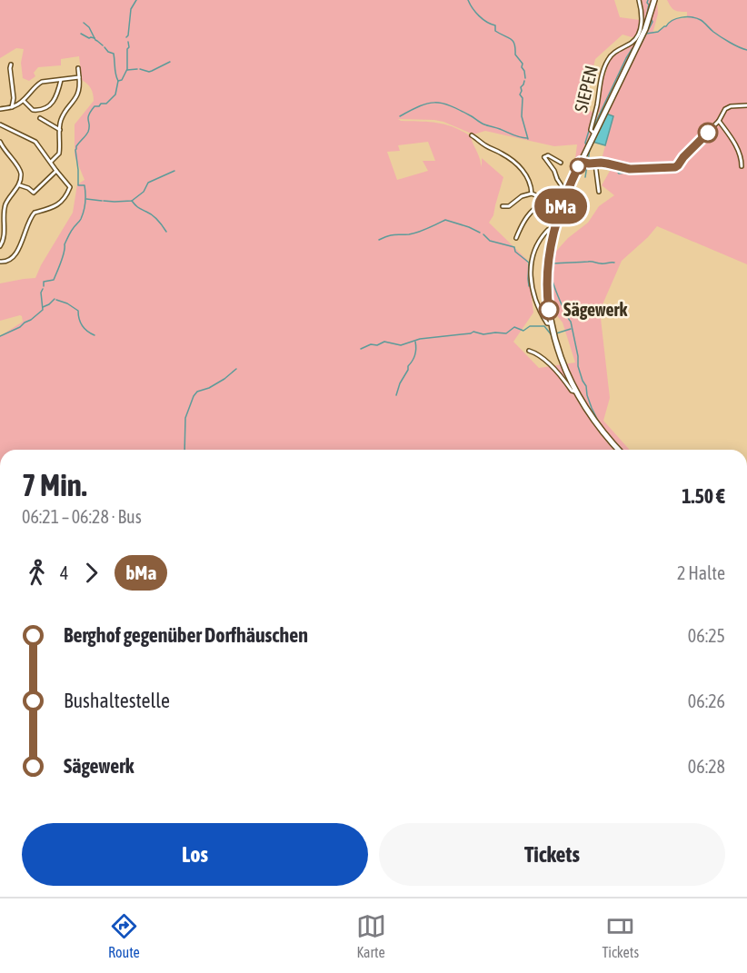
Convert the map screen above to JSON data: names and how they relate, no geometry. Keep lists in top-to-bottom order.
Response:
{
  "streets": {
    "street": ["SIEPEN"]
  },
  "places": ["Sägewerk"],
  "lines": ["bus line bMa"],
  "page": {
    "on_map": "bMa",
    "heading": ["7 Min.", "06:21 – 06:28 · Bus", "1.50 €"],
    "legs": ["4", "bMa", "2 Halte"],
    "list": [
      {
        "name": "Berghof gegenüber Dorfhäuschen",
        "value": "06:25"
      },
      {
        "name": "Bushaltestelle",
        "value": "06:26"
      },
      {
        "name": "Sägewerk",
        "value": "06:28"
      }
    ],
    "buttons": ["Los", "Tickets"],
    "tabs": ["Route", "Karte", "Tickets"]
  }
}
